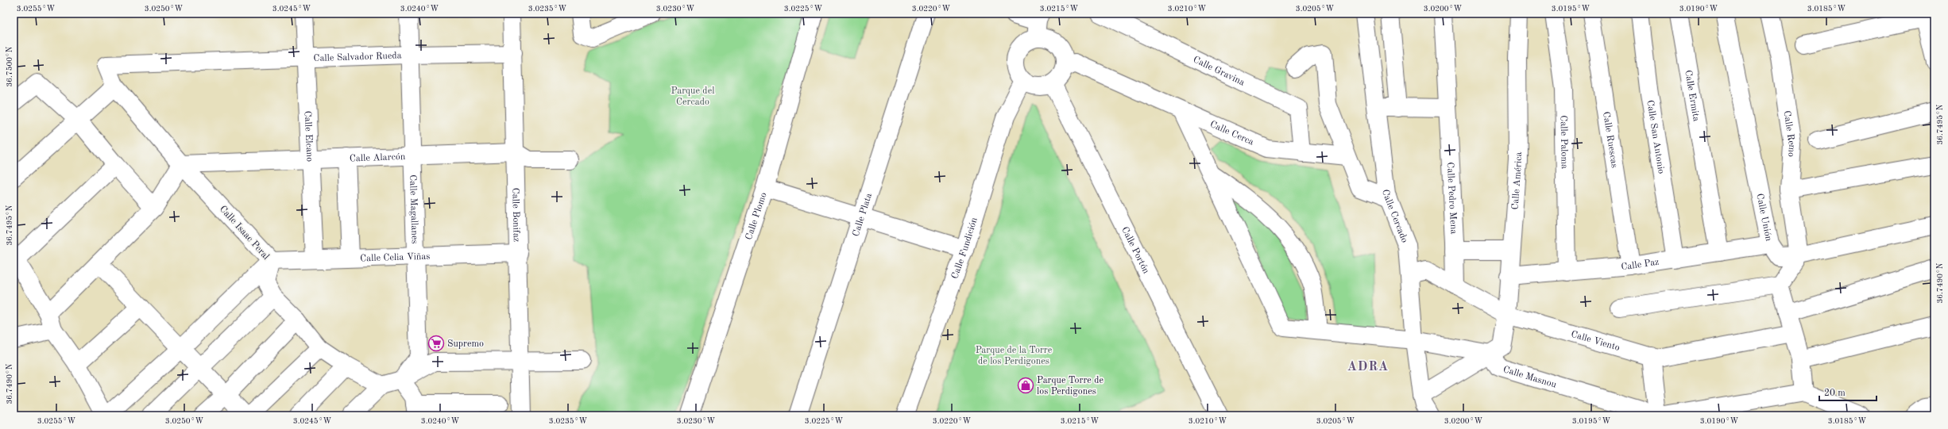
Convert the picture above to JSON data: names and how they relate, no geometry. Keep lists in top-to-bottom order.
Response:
{
  "streets": {
    "street": [
      "Calle Salvador Rueda",
      "Calle Gravina",
      "Calle Ermita",
      "Calle Cerca",
      "Calle Remo",
      "Calle Elcano",
      "Calle San Antonio",
      "Calle Ruescas",
      "Calle Paloma",
      "Calle Alarcón",
      "Calle América",
      "Calle Pedro Mena",
      "Calle Magallanes",
      "Calle Bonifaz",
      "Calle Plata",
      "Calle Plomo",
      "Calle Cercado",
      "Calle Unión",
      "Calle Isaac Peral",
      "Calle Fundición",
      "Calle Portón",
      "Calle Celia Viñas",
      "Calle Paz",
      "Calle Viento",
      "Calle Masnou"
    ]
  },
  "crossings": [
    ["Calle Salvador Rueda", "Calle Elcano"],
    ["Calle Salvador Rueda", "Calle Magallanes"],
    ["Calle Salvador Rueda", "Calle Bonifaz"],
    ["Calle Salvador Rueda", "Calle Isaac Peral"],
    ["Calle Gravina", "Calle Cerca"],
    ["Calle Ermita", "Calle Paz"],
    ["Calle Remo", "Calle Unión"],
    ["Calle Elcano", "Calle Alarcón"],
    ["Calle Elcano", "Calle Celia Viñas"],
    ["Calle San Antonio", "Calle Paz"],
    ["Calle Ruescas", "Calle Paz"],
    ["Calle Paloma", "Calle Paz"],
    ["Calle Alarcón", "Calle Magallanes"],
    ["Calle Alarcón", "Calle Bonifaz"],
    ["Calle Alarcón", "Calle Isaac Peral"],
    ["Calle América", "Calle Paz"],
    ["Calle América", "Calle Viento"],
    ["Calle América", "Calle Masnou"],
    ["Calle Pedro Mena", "Calle Viento"],
    ["Calle Magallanes", "Calle Celia Viñas"],
    ["Calle Bonifaz", "Calle Celia Viñas"],
    ["Calle Cercado", "Calle Viento"],
    ["Calle Unión", "Calle Paz"],
    ["Calle Isaac Peral", "Calle Celia Viñas"]
  ],
  "districts": ["ADRA"],
  "parks": ["Parque del Cercado", "Parque de la Torre de los Perdigones"],
  "places": {
    "supermarket": ["Supremo"],
    "shop": ["Parque Torre de los Perdigones"]
  },
  "scale_bar": "20 m",
  "coordinates": [
    "3.0255°W",
    "3.0250°W",
    "3.0245°W",
    "3.0240°W",
    "3.0235°W",
    "3.0230°W",
    "3.0225°W",
    "3.0220°W",
    "3.0215°W",
    "3.0210°W",
    "3.0205°W",
    "3.0200°W",
    "3.0195°W",
    "3.0190°W",
    "3.0185°W",
    "36.7500°N",
    "36.7495°N",
    "36.7490°N"
  ]
}
